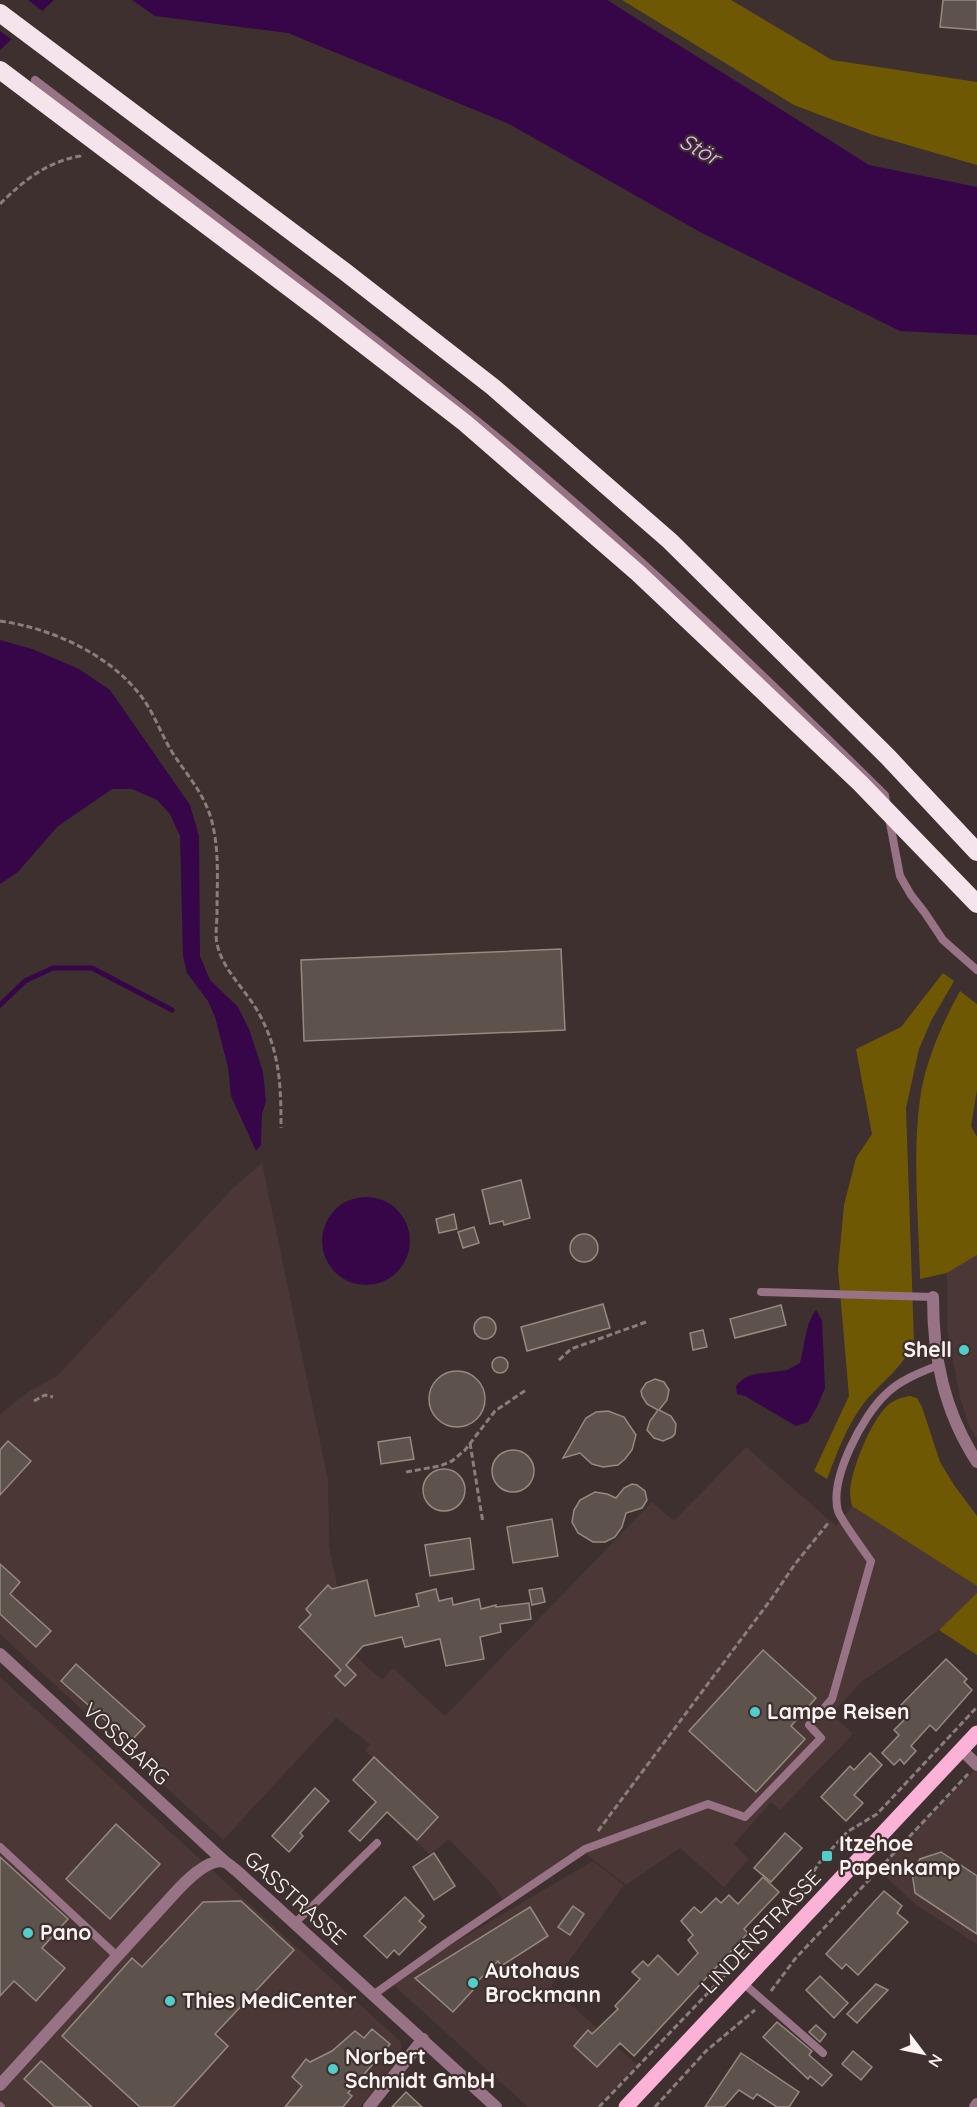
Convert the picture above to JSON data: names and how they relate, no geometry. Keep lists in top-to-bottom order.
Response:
{
  "streets": {
    "main road": ["LINDENSTRASSE"],
    "street": ["VOSSBARG", "GASSTRASSE"]
  },
  "crossings": [
    ["VOSSBARG", "GASSTRASSE"]
  ],
  "water": ["Stör"],
  "places": {
    "other": [
      "Shell",
      "Lampe Reisen",
      "Pano",
      "Autohaus Brockmann",
      "Thies MediCenter",
      "Norbert Schmidt GmbH"
    ],
    "transit": ["Itzehoe Papenkamp"]
  },
  "north": "bottom right"
}
